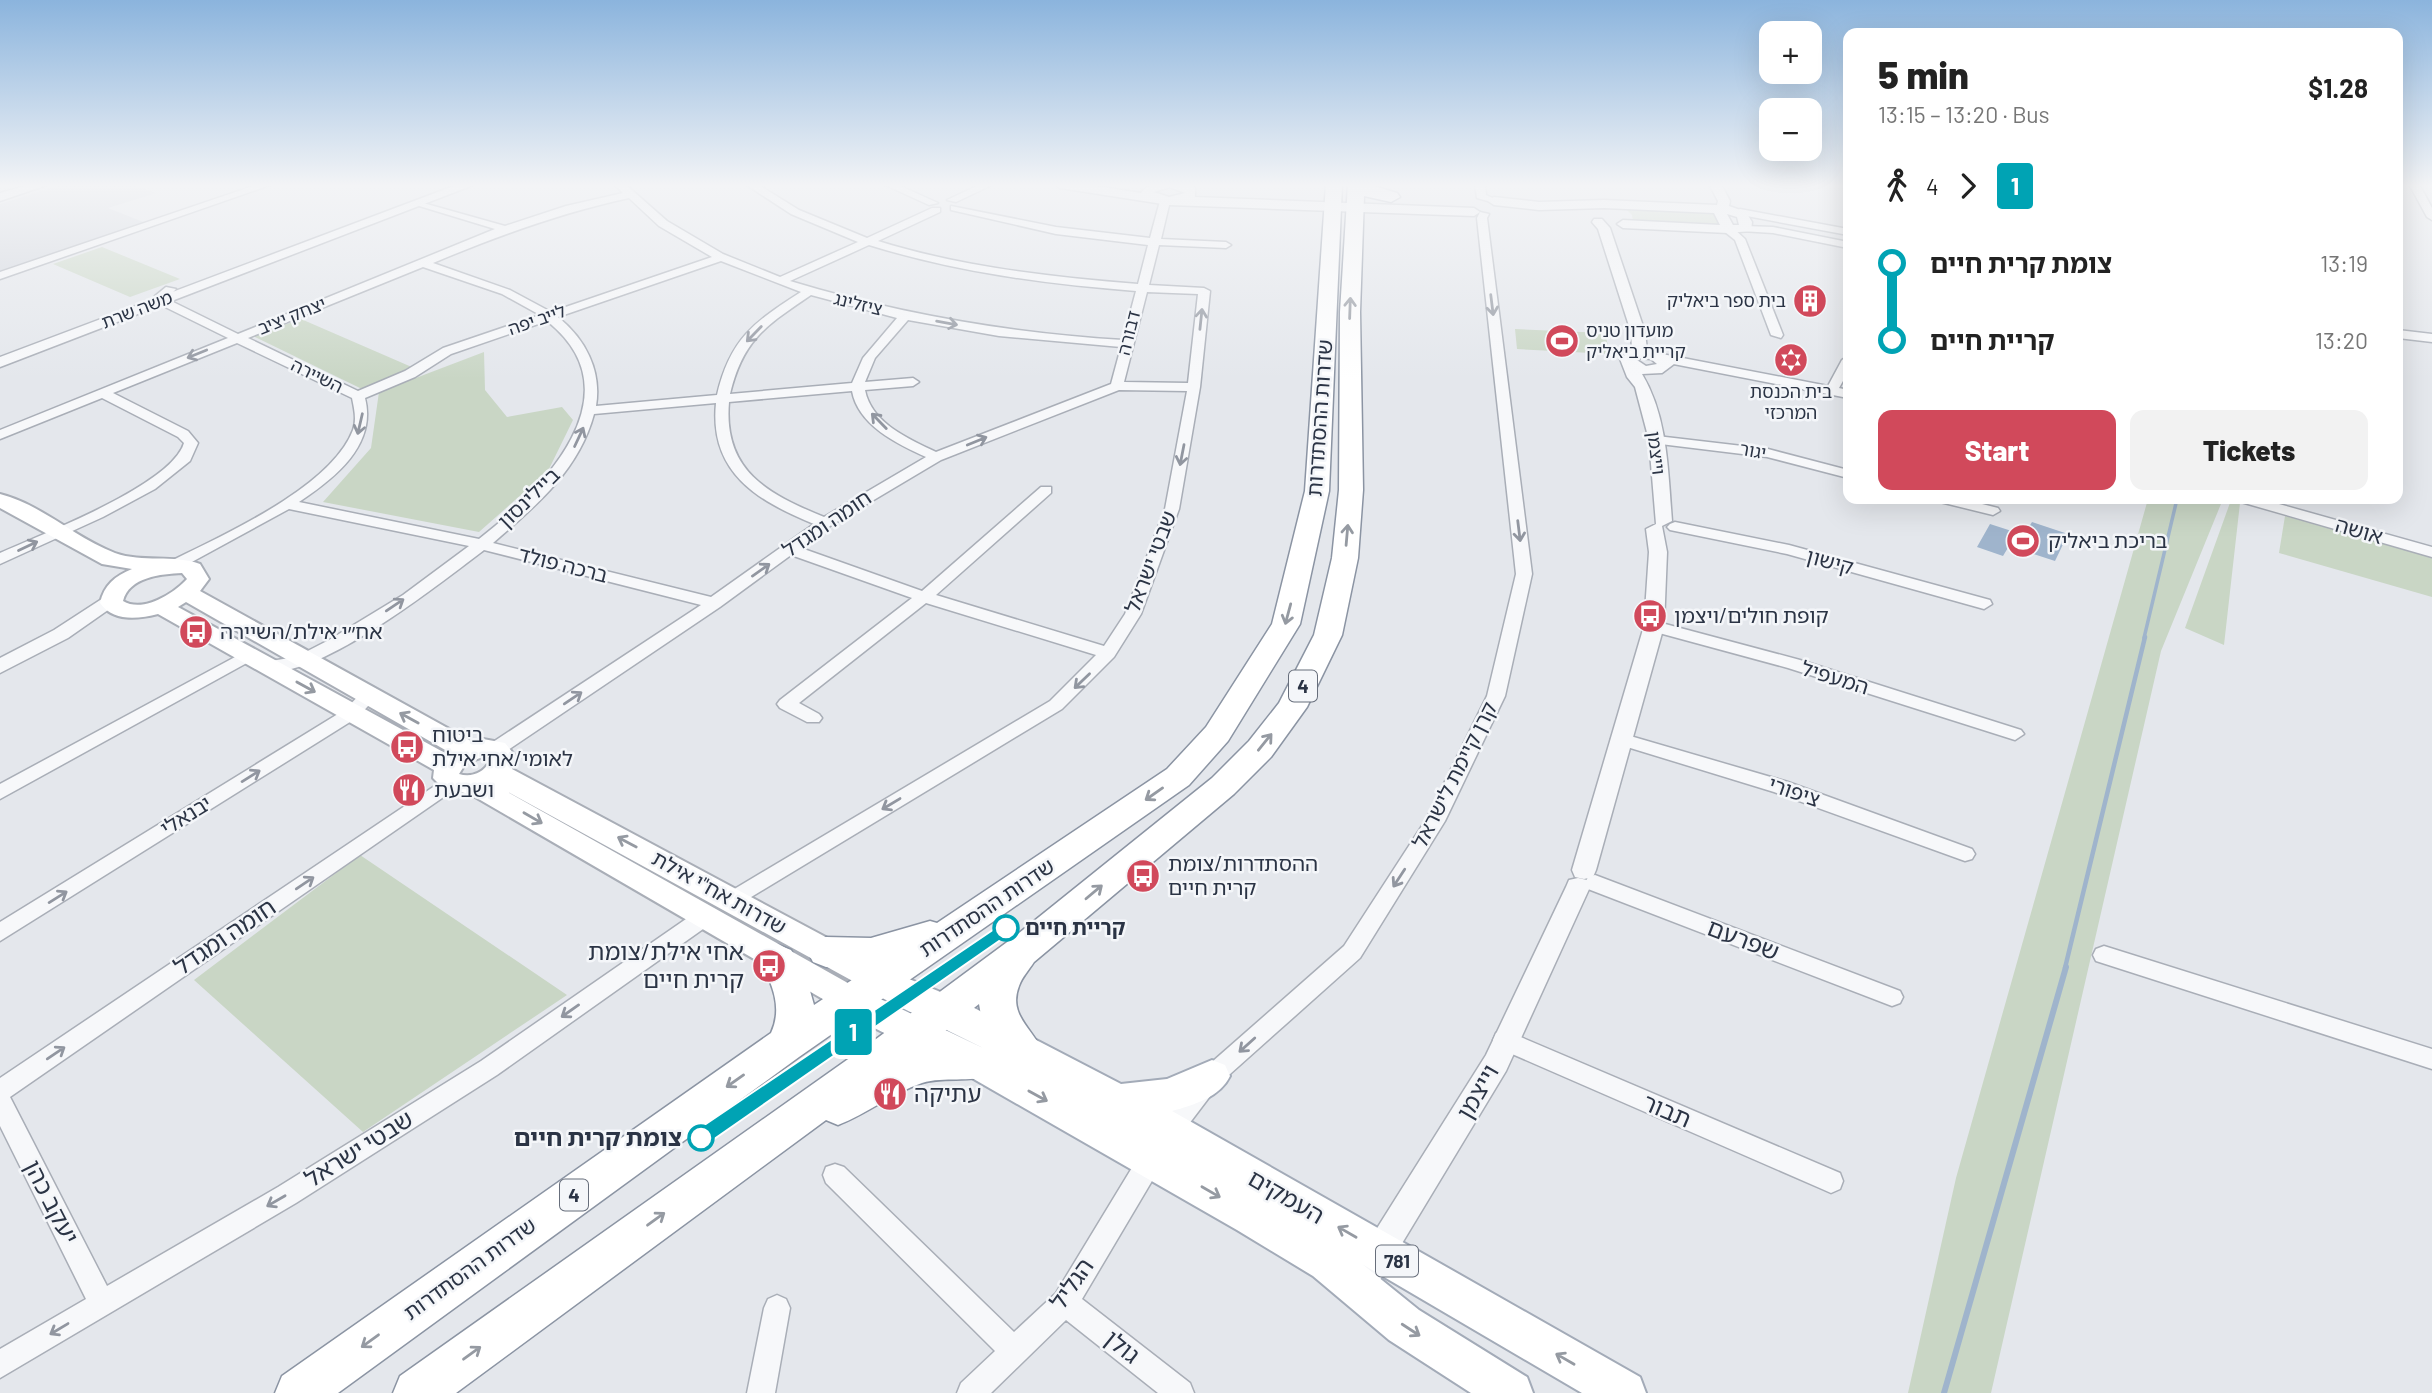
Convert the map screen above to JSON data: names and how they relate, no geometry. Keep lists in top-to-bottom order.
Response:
{
  "streets": {
    "highway": ["שדרות ההסתדרות", "4"],
    "main road": ["שדרות אח\"י אילת", "העמקים", "781"],
    "street": [
      "ציזלינג",
      "משה שרת",
      "יצחק יציב",
      "לייב יפה",
      "דבורה",
      "השיירה",
      "יגור",
      "וייצמן",
      "ביילינסון",
      "חומה ומגדל",
      "אושה",
      "שבטי ישראל",
      "קישון",
      "ברכה פולד",
      "המעפיל",
      "קרן קיימת לישראל",
      "ציפורי",
      "יבנאלי",
      "שפרעם",
      "תבור",
      "יעקב כהן",
      "הגליל",
      "גולן"
    ]
  },
  "crossings": [
    ["ציזלינג", "לייב יפה"],
    ["ציזלינג", "דבורה"],
    ["משה שרת", "השיירה"],
    ["יצחק יציב", "השיירה"],
    ["יצחק יציב", "ביילינסון"],
    ["לייב יפה", "השיירה"],
    ["לייב יפה", "ביילינסון"],
    ["דבורה", "חומה ומגדל"],
    ["דבורה", "שבטי ישראל"],
    ["השיירה", "ברכה פולד"],
    ["שדרות ההסתדרות", "שדרות אח\"י אילת"],
    ["שדרות ההסתדרות", "העמקים"],
    ["יגור", "וייצמן"],
    ["וייצמן", "קישון"],
    ["וייצמן", "המעפיל"],
    ["וייצמן", "ציפורי"],
    ["וייצמן", "שפרעם"],
    ["וייצמן", "תבור"],
    ["וייצמן", "העמקים"],
    ["ביילינסון", "ברכה פולד"],
    ["ביילינסון", "שדרות אח\"י אילת"],
    ["חומה ומגדל", "שבטי ישראל"],
    ["חומה ומגדל", "ברכה פולד"],
    ["חומה ומגדל", "שדרות אח\"י אילת"],
    ["שבטי ישראל", "שדרות אח\"י אילת"],
    ["שבטי ישראל", "יעקב כהן"],
    ["קרן קיימת לישראל", "העמקים"],
    ["קרן קיימת לישראל", "הגליל"],
    ["יבנאלי", "שדרות אח\"י אילת"],
    ["שדרות אח\"י אילת", "העמקים"],
    ["העמקים", "הגליל"],
    ["הגליל", "גולן"]
  ],
  "one_way": [
    "ביילינסון",
    "חומה ומגדל",
    "שבטי ישראל",
    "קרן קיימת לישראל",
    "יבנאלי"
  ],
  "places": {
    "building": ["בית ספר ביאליק"],
    "sports": ["מועדון טניס קריית ביאליק", "בריכת ביאליק"],
    "synagogue": ["בית הכנסת המרכזי"],
    "bus stop": [
      "קופת חולים/ויצמן",
      "אח״י אילת/השיירה",
      "ביטוח לאומי/אחי אילת",
      "ההסתדרות/צומת קרית חיים",
      "אחי אילת/צומת קרית חיים"
    ],
    "restaurant": ["ושבעת", "עתיקה"],
    "other": ["קריית חיים", "צומת קרית חיים"]
  },
  "lines": ["bus line 1"],
  "page": {
    "on_map": "1",
    "map_buttons": ["+", "−"],
    "heading": ["5 min", "13:15 – 13:20 · Bus", "$1.28"],
    "legs": ["4", "1"],
    "list": [
      {
        "name": "צומת קרית חיים",
        "value": "13:19"
      },
      {
        "name": "קריית חיים",
        "value": "13:20"
      }
    ],
    "buttons": ["Start", "Tickets"]
  }
}
